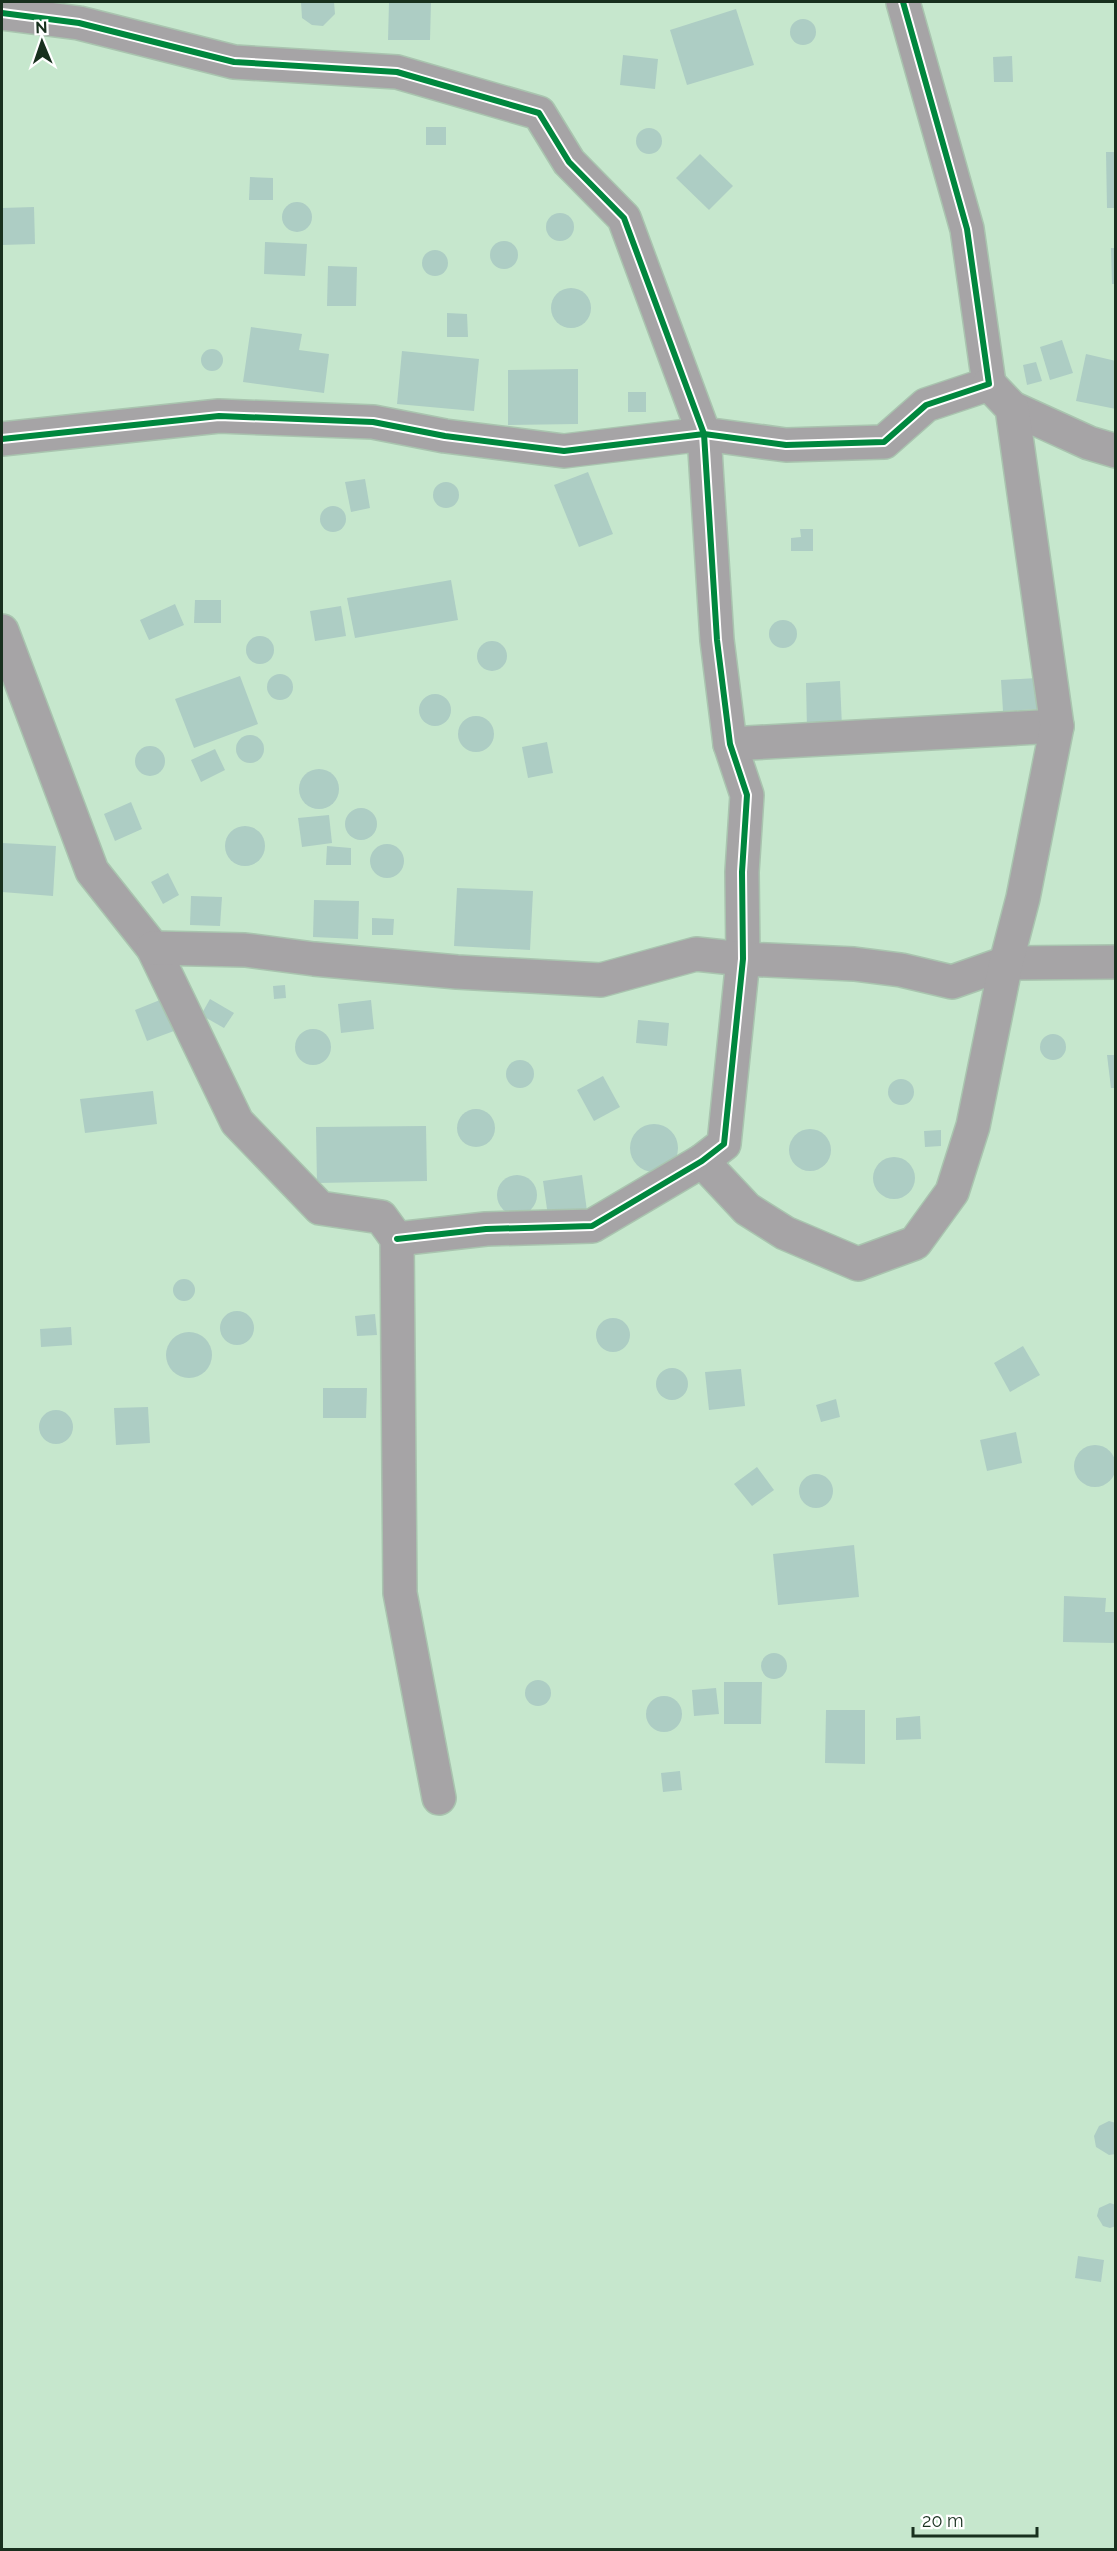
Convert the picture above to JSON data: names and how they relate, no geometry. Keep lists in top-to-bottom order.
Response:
{
  "scale_bar": "20 m",
  "north": "top"
}
